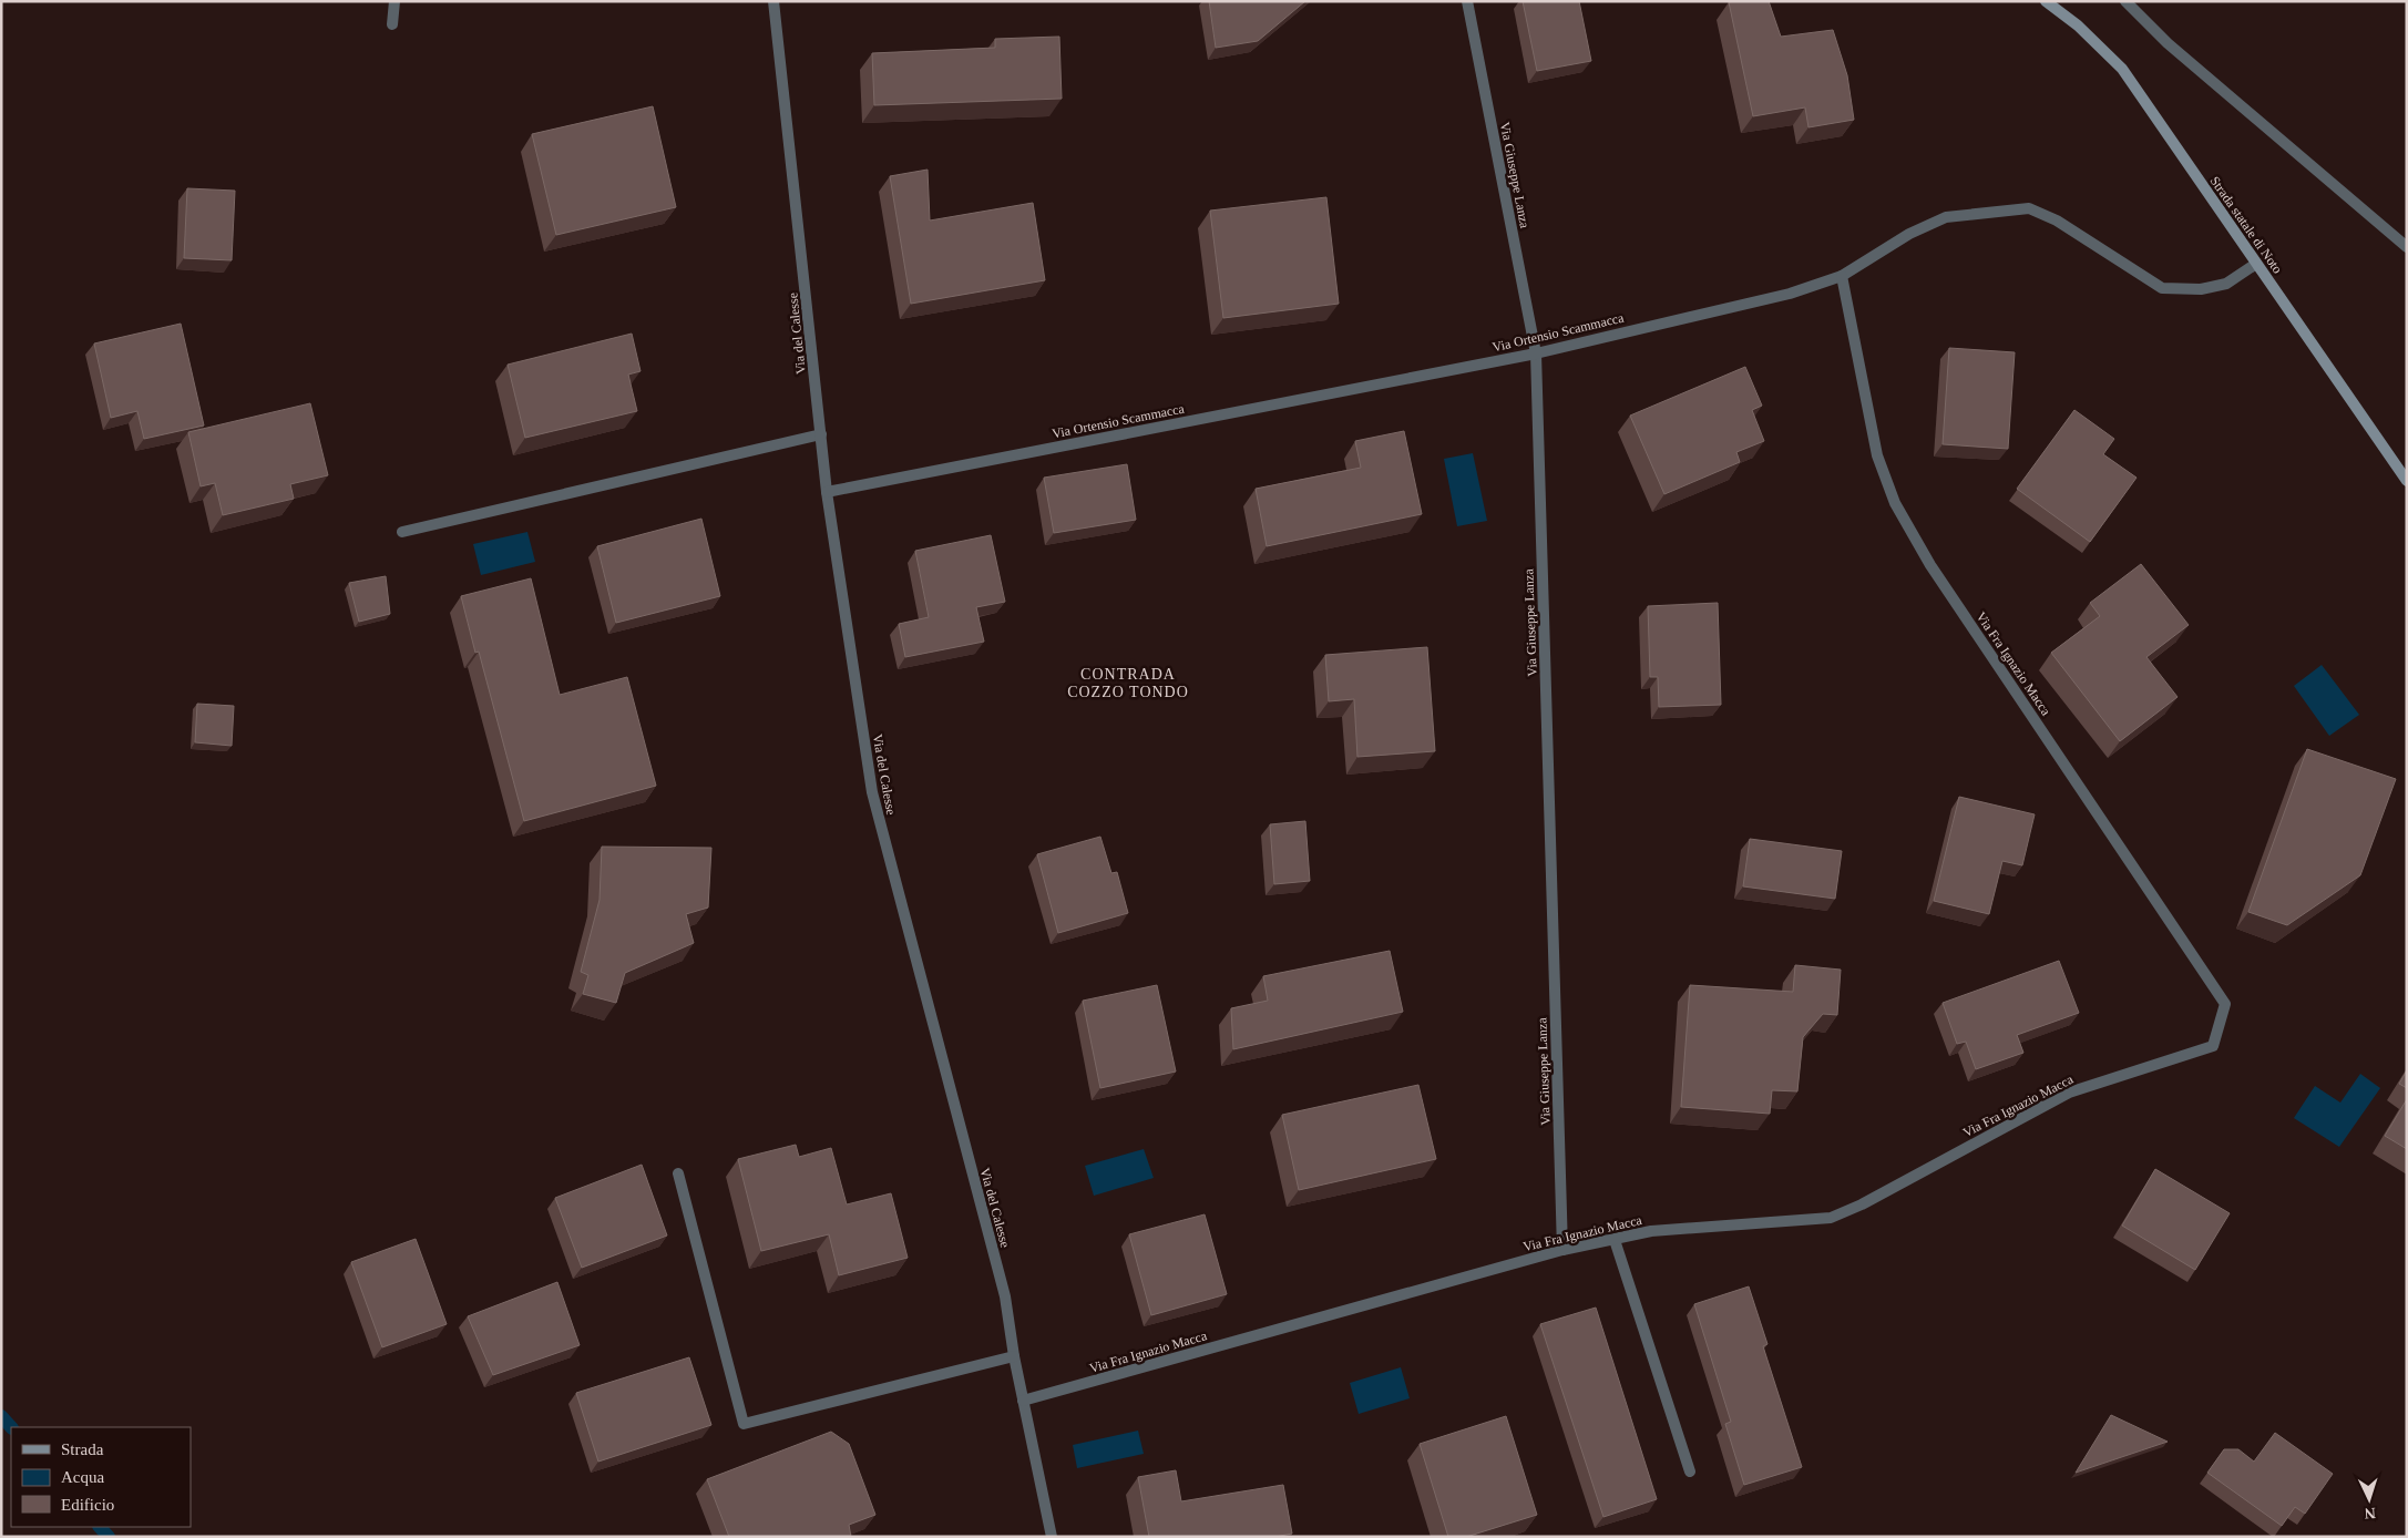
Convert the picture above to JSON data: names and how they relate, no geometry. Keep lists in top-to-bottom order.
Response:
{
  "streets": {
    "main road": ["Strada statale di Noto"],
    "street": [
      "Via Giuseppe Lanza",
      "Via Ortensio Scammacca",
      "Via del Calesse",
      "Via Fra Ignazio Macca"
    ]
  },
  "crossings": [
    ["Via Giuseppe Lanza", "Via Ortensio Scammacca"],
    ["Via Giuseppe Lanza", "Via Fra Ignazio Macca"],
    ["Strada statale di Noto", "Via Ortensio Scammacca"],
    ["Via Ortensio Scammacca", "Via del Calesse"],
    ["Via Ortensio Scammacca", "Via Fra Ignazio Macca"],
    ["Via del Calesse", "Via Fra Ignazio Macca"]
  ],
  "districts": ["CONTRADA COZZO TONDO"],
  "legend": ["Strada", "Acqua", "Edificio"],
  "north": "bottom"
}
